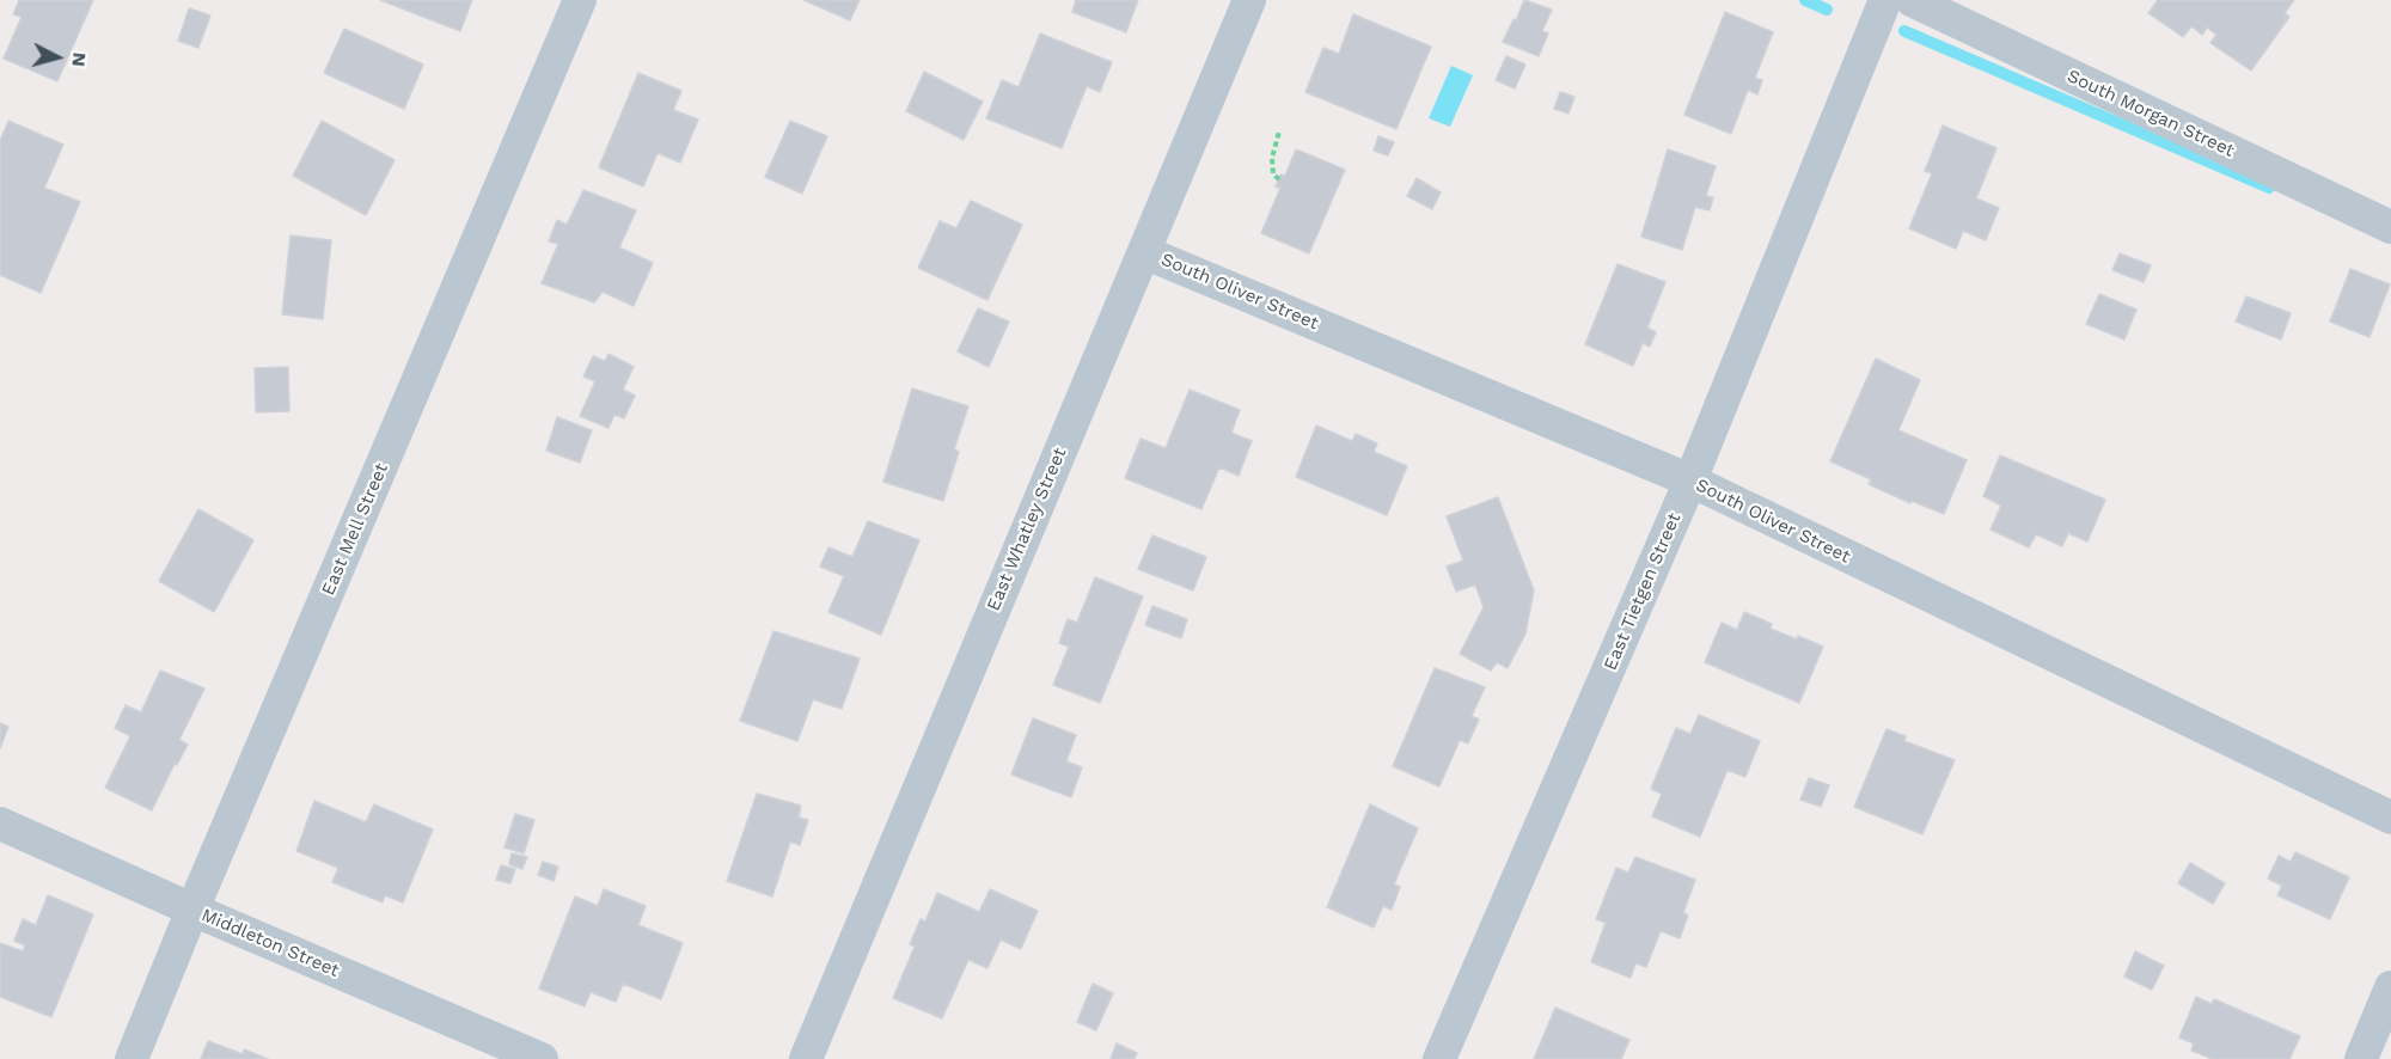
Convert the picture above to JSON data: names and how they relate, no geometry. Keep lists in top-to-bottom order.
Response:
{
  "streets": {
    "street": [
      "South Morgan Street",
      "South Oliver Street",
      "East Mell Street",
      "East Whatley Street",
      "East Tietgen Street",
      "Middleton Street"
    ]
  },
  "crossings": [
    ["South Oliver Street", "East Whatley Street"],
    ["South Oliver Street", "East Tietgen Street"],
    ["East Mell Street", "Middleton Street"]
  ],
  "north": "right"
}
